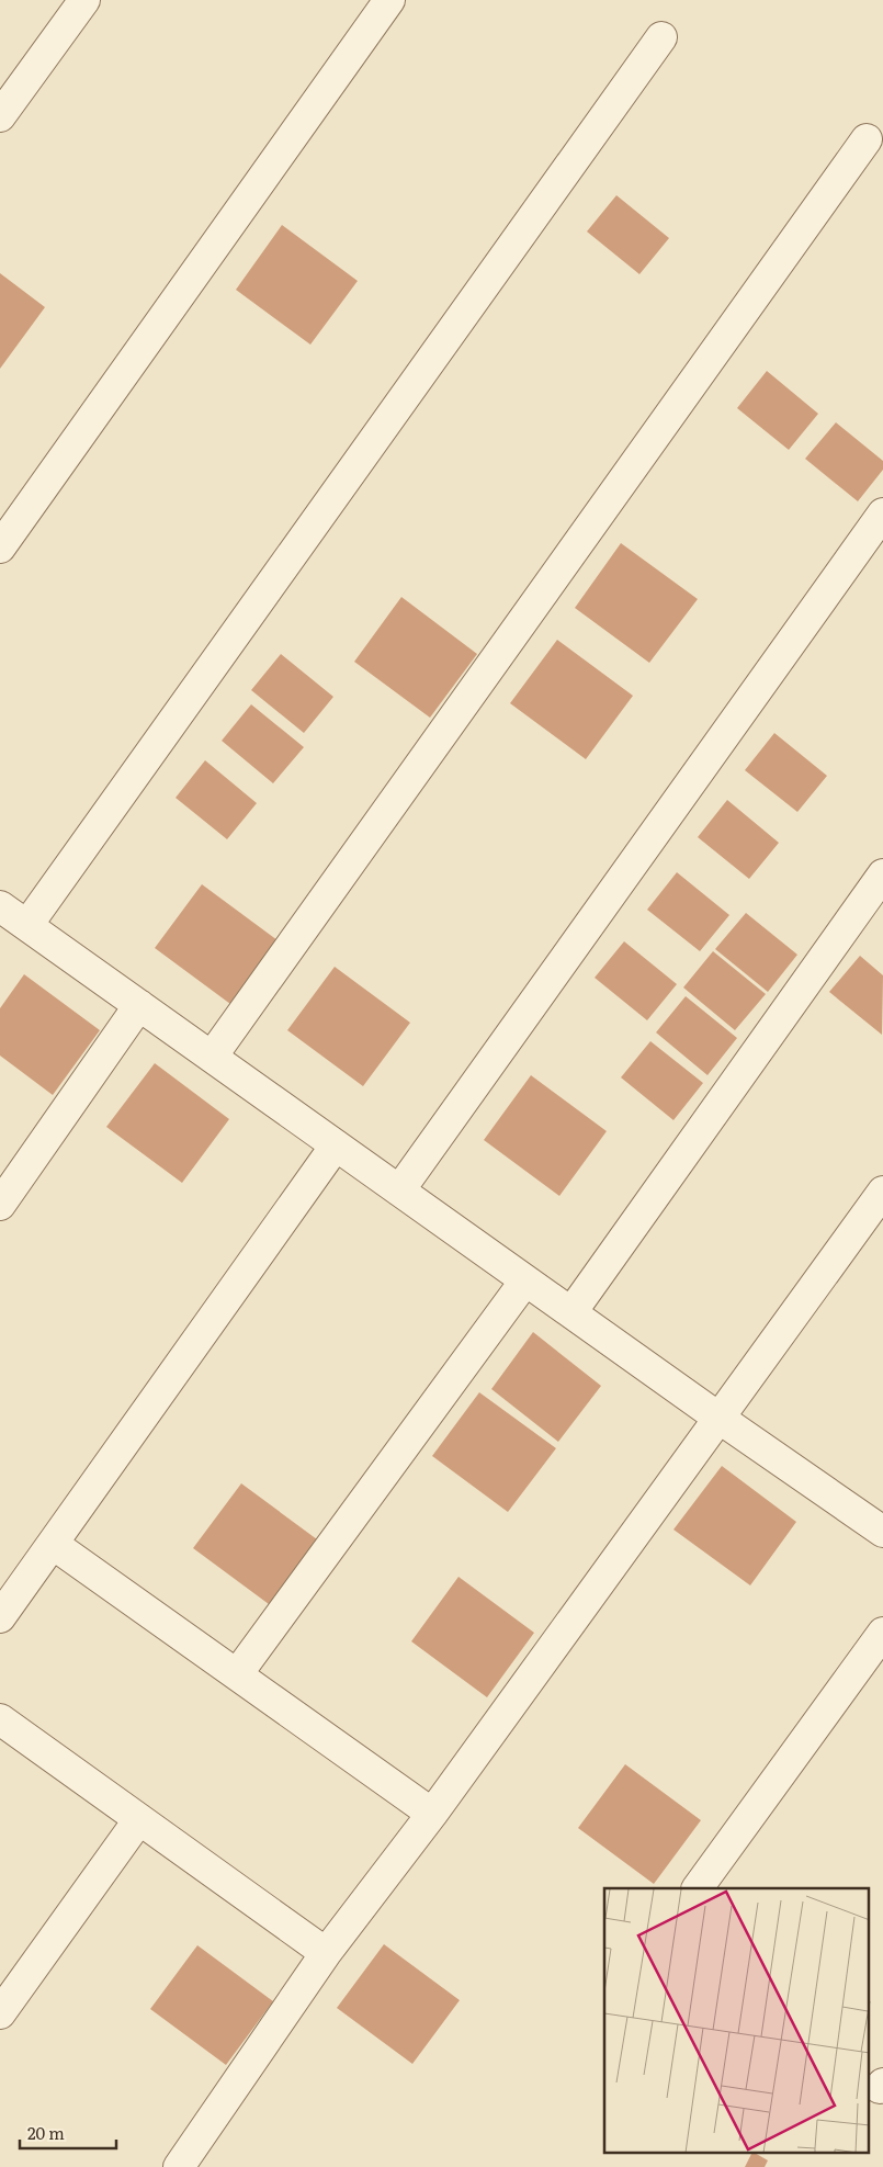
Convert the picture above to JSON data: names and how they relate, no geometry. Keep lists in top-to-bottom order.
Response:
{
  "scale_bar": "20 m"
}
